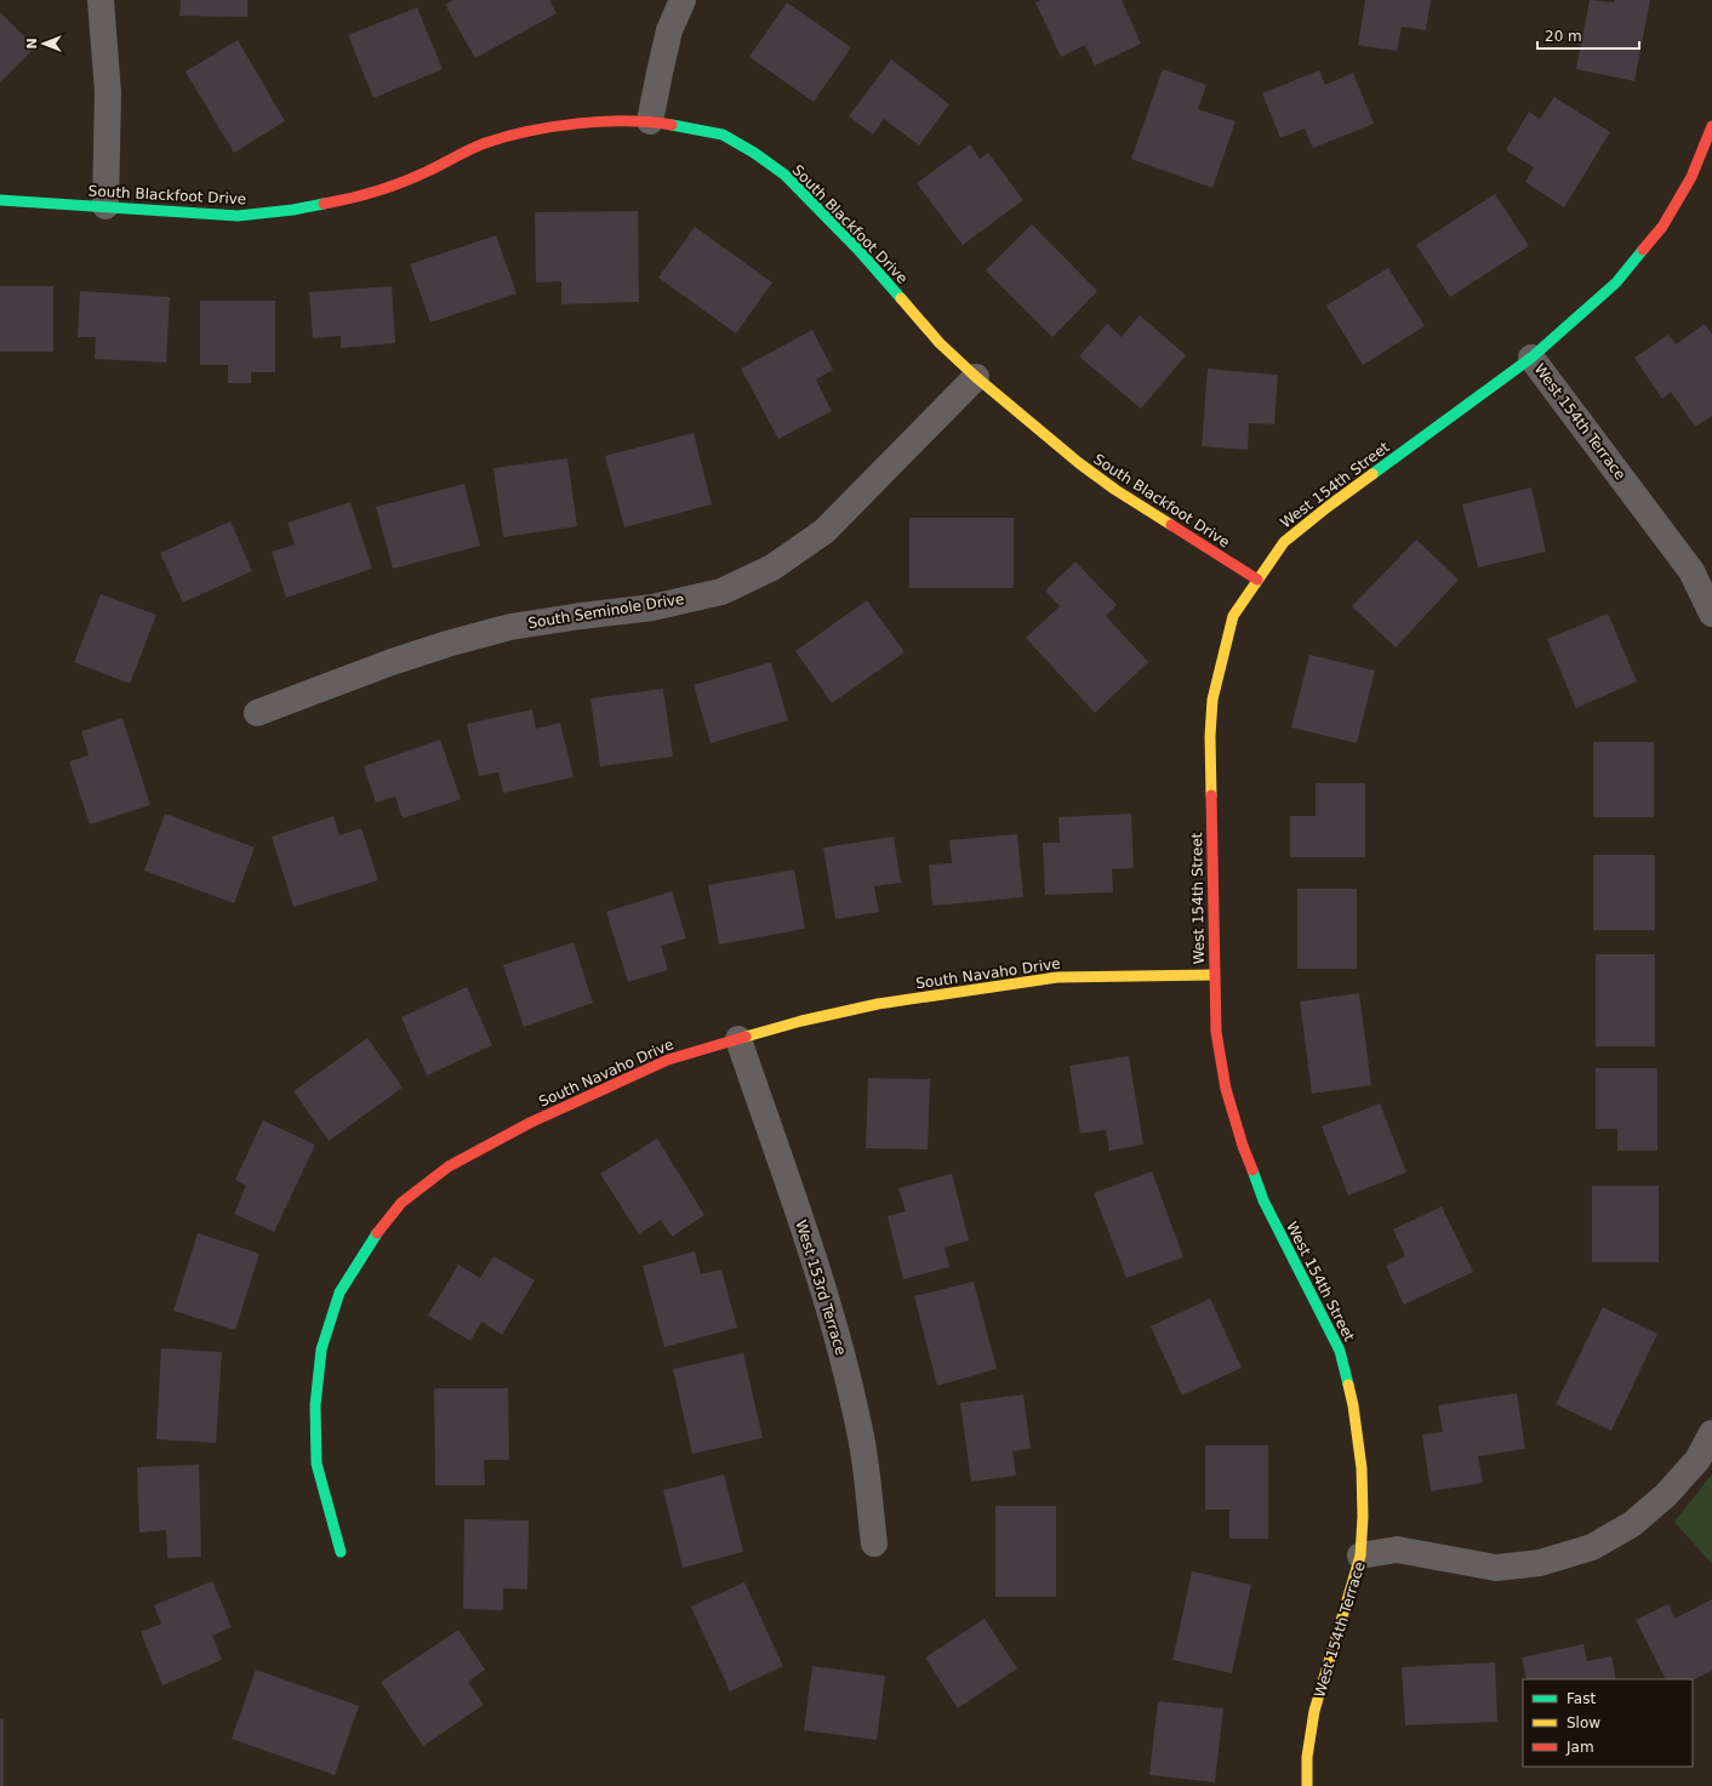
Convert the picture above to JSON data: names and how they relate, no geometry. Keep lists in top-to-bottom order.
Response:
{
  "streets": {
    "street": [
      "South Blackfoot Drive",
      "West 154th Terrace",
      "West 154th Street",
      "South Seminole Drive",
      "South Navaho Drive",
      "West 153rd Terrace"
    ]
  },
  "crossings": [
    ["South Blackfoot Drive", "West 154th Street"],
    ["South Blackfoot Drive", "South Seminole Drive"],
    ["West 154th Terrace", "West 154th Street"],
    ["West 154th Street", "South Navaho Drive"],
    ["South Navaho Drive", "West 153rd Terrace"]
  ],
  "legend": ["Fast", "Slow", "Jam"],
  "scale_bar": "20 m",
  "north": "left"
}
